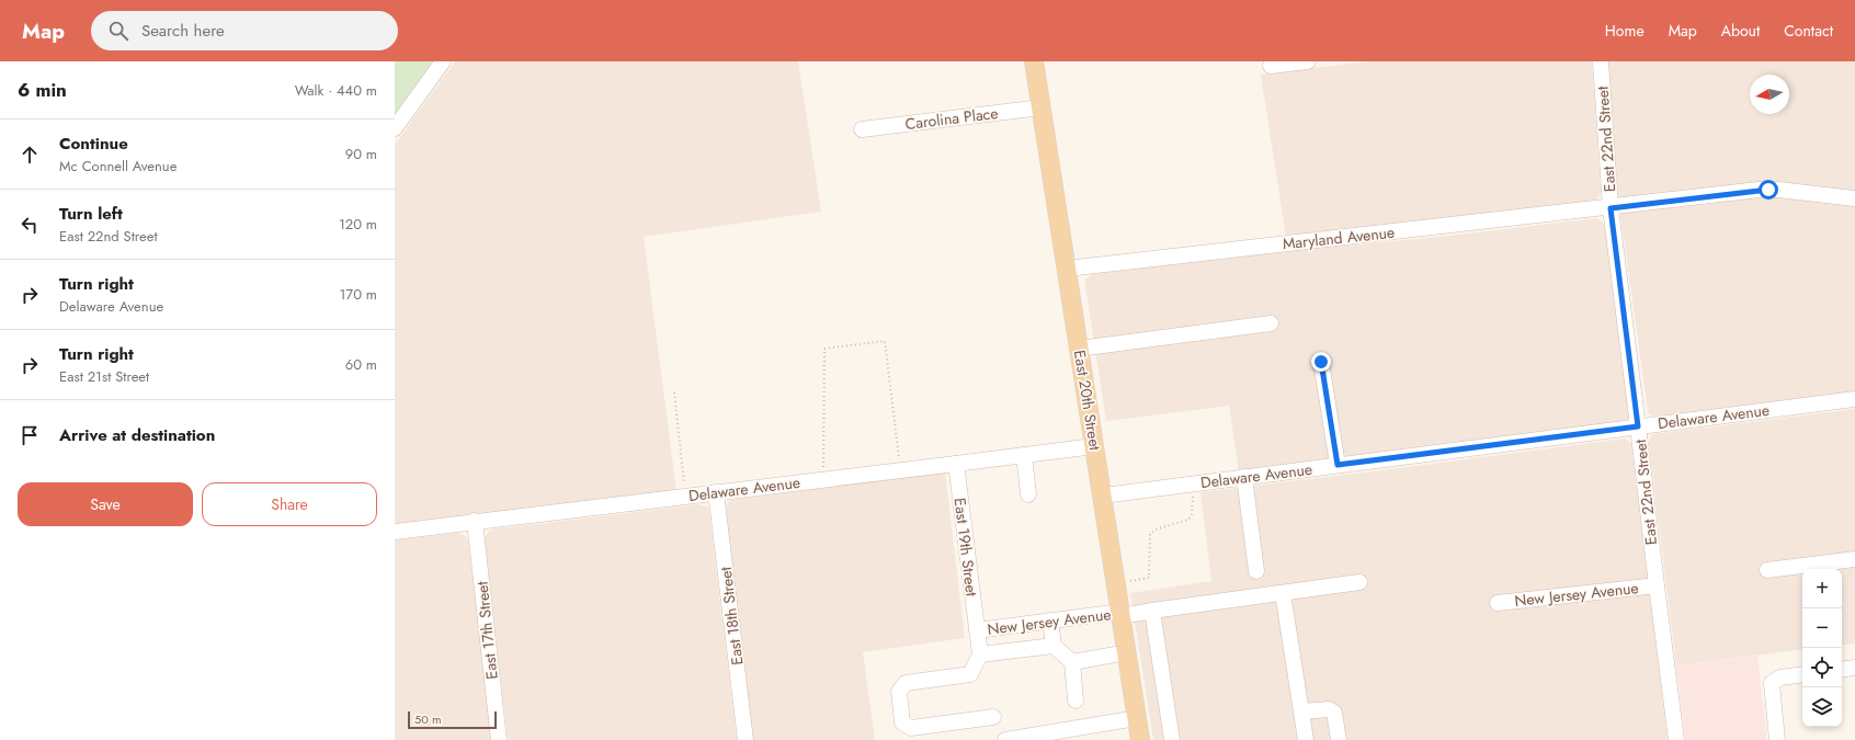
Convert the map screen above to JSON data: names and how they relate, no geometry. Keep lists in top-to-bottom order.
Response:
{
  "streets": {
    "main road": ["East 20th Street"],
    "street": [
      "Carolina Place",
      "East 22nd Street",
      "Maryland Avenue",
      "Delaware Avenue",
      "East 19th Street",
      "New Jersey Avenue",
      "East 18th Street",
      "East 17th Street"
    ]
  },
  "crossings": [
    ["Carolina Place", "East 20th Street"],
    ["East 22nd Street", "Maryland Avenue"],
    ["East 22nd Street", "Delaware Avenue"],
    ["East 22nd Street", "New Jersey Avenue"],
    ["Maryland Avenue", "East 20th Street"],
    ["East 20th Street", "Delaware Avenue"],
    ["East 20th Street", "New Jersey Avenue"],
    ["Delaware Avenue", "East 19th Street"],
    ["Delaware Avenue", "East 18th Street"],
    ["Delaware Avenue", "East 17th Street"],
    ["East 19th Street", "New Jersey Avenue"]
  ],
  "scale_bar": "50 m",
  "north": "left",
  "page": {
    "header": "Map",
    "search": "Search here",
    "nav": [
      "Home",
      "Map",
      "About",
      "Contact"
    ],
    "heading": ["6 min", "Walk · 440 m"],
    "list": [
      ["Continue", "Mc Connell Avenue", "90 m"],
      ["Turn left", "East 22nd Street", "120 m"],
      ["Turn right", "Delaware Avenue", "170 m"],
      ["Turn right", "East 21st Street", "60 m"],
      "Arrive at destination"
    ],
    "buttons": ["Save", "Share"],
    "map_buttons": ["+", "−"],
    "scale": "50 m"
  }
}
